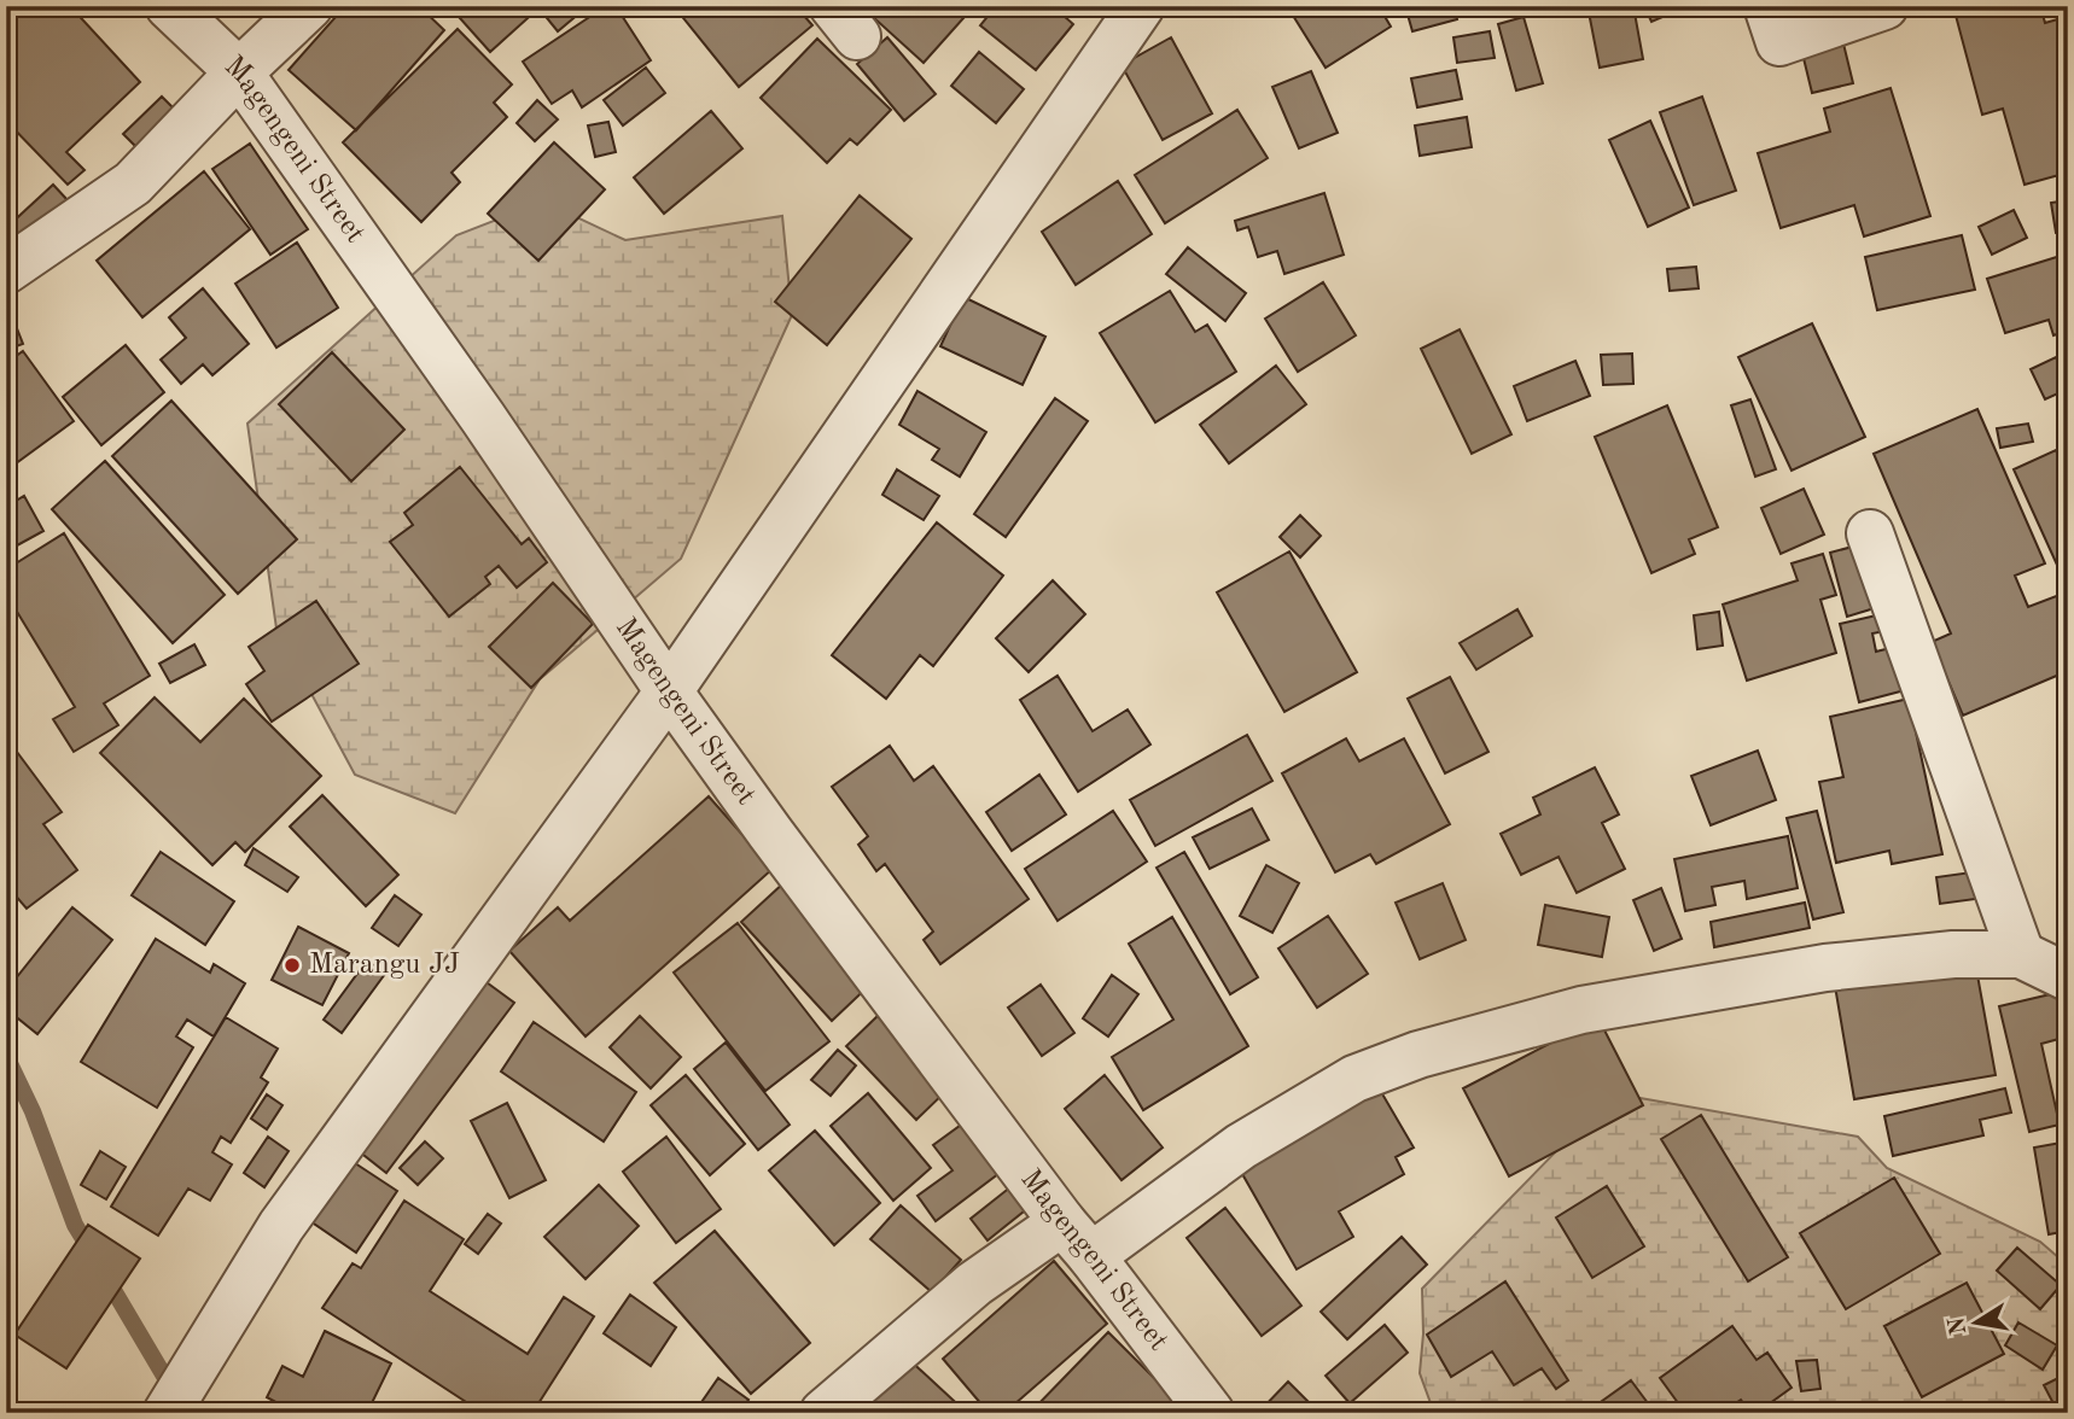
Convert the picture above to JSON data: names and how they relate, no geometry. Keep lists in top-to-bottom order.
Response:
{
  "streets": {
    "street": ["Magengeni Street"]
  },
  "places": ["Marangu JJ"],
  "north": "left"
}
